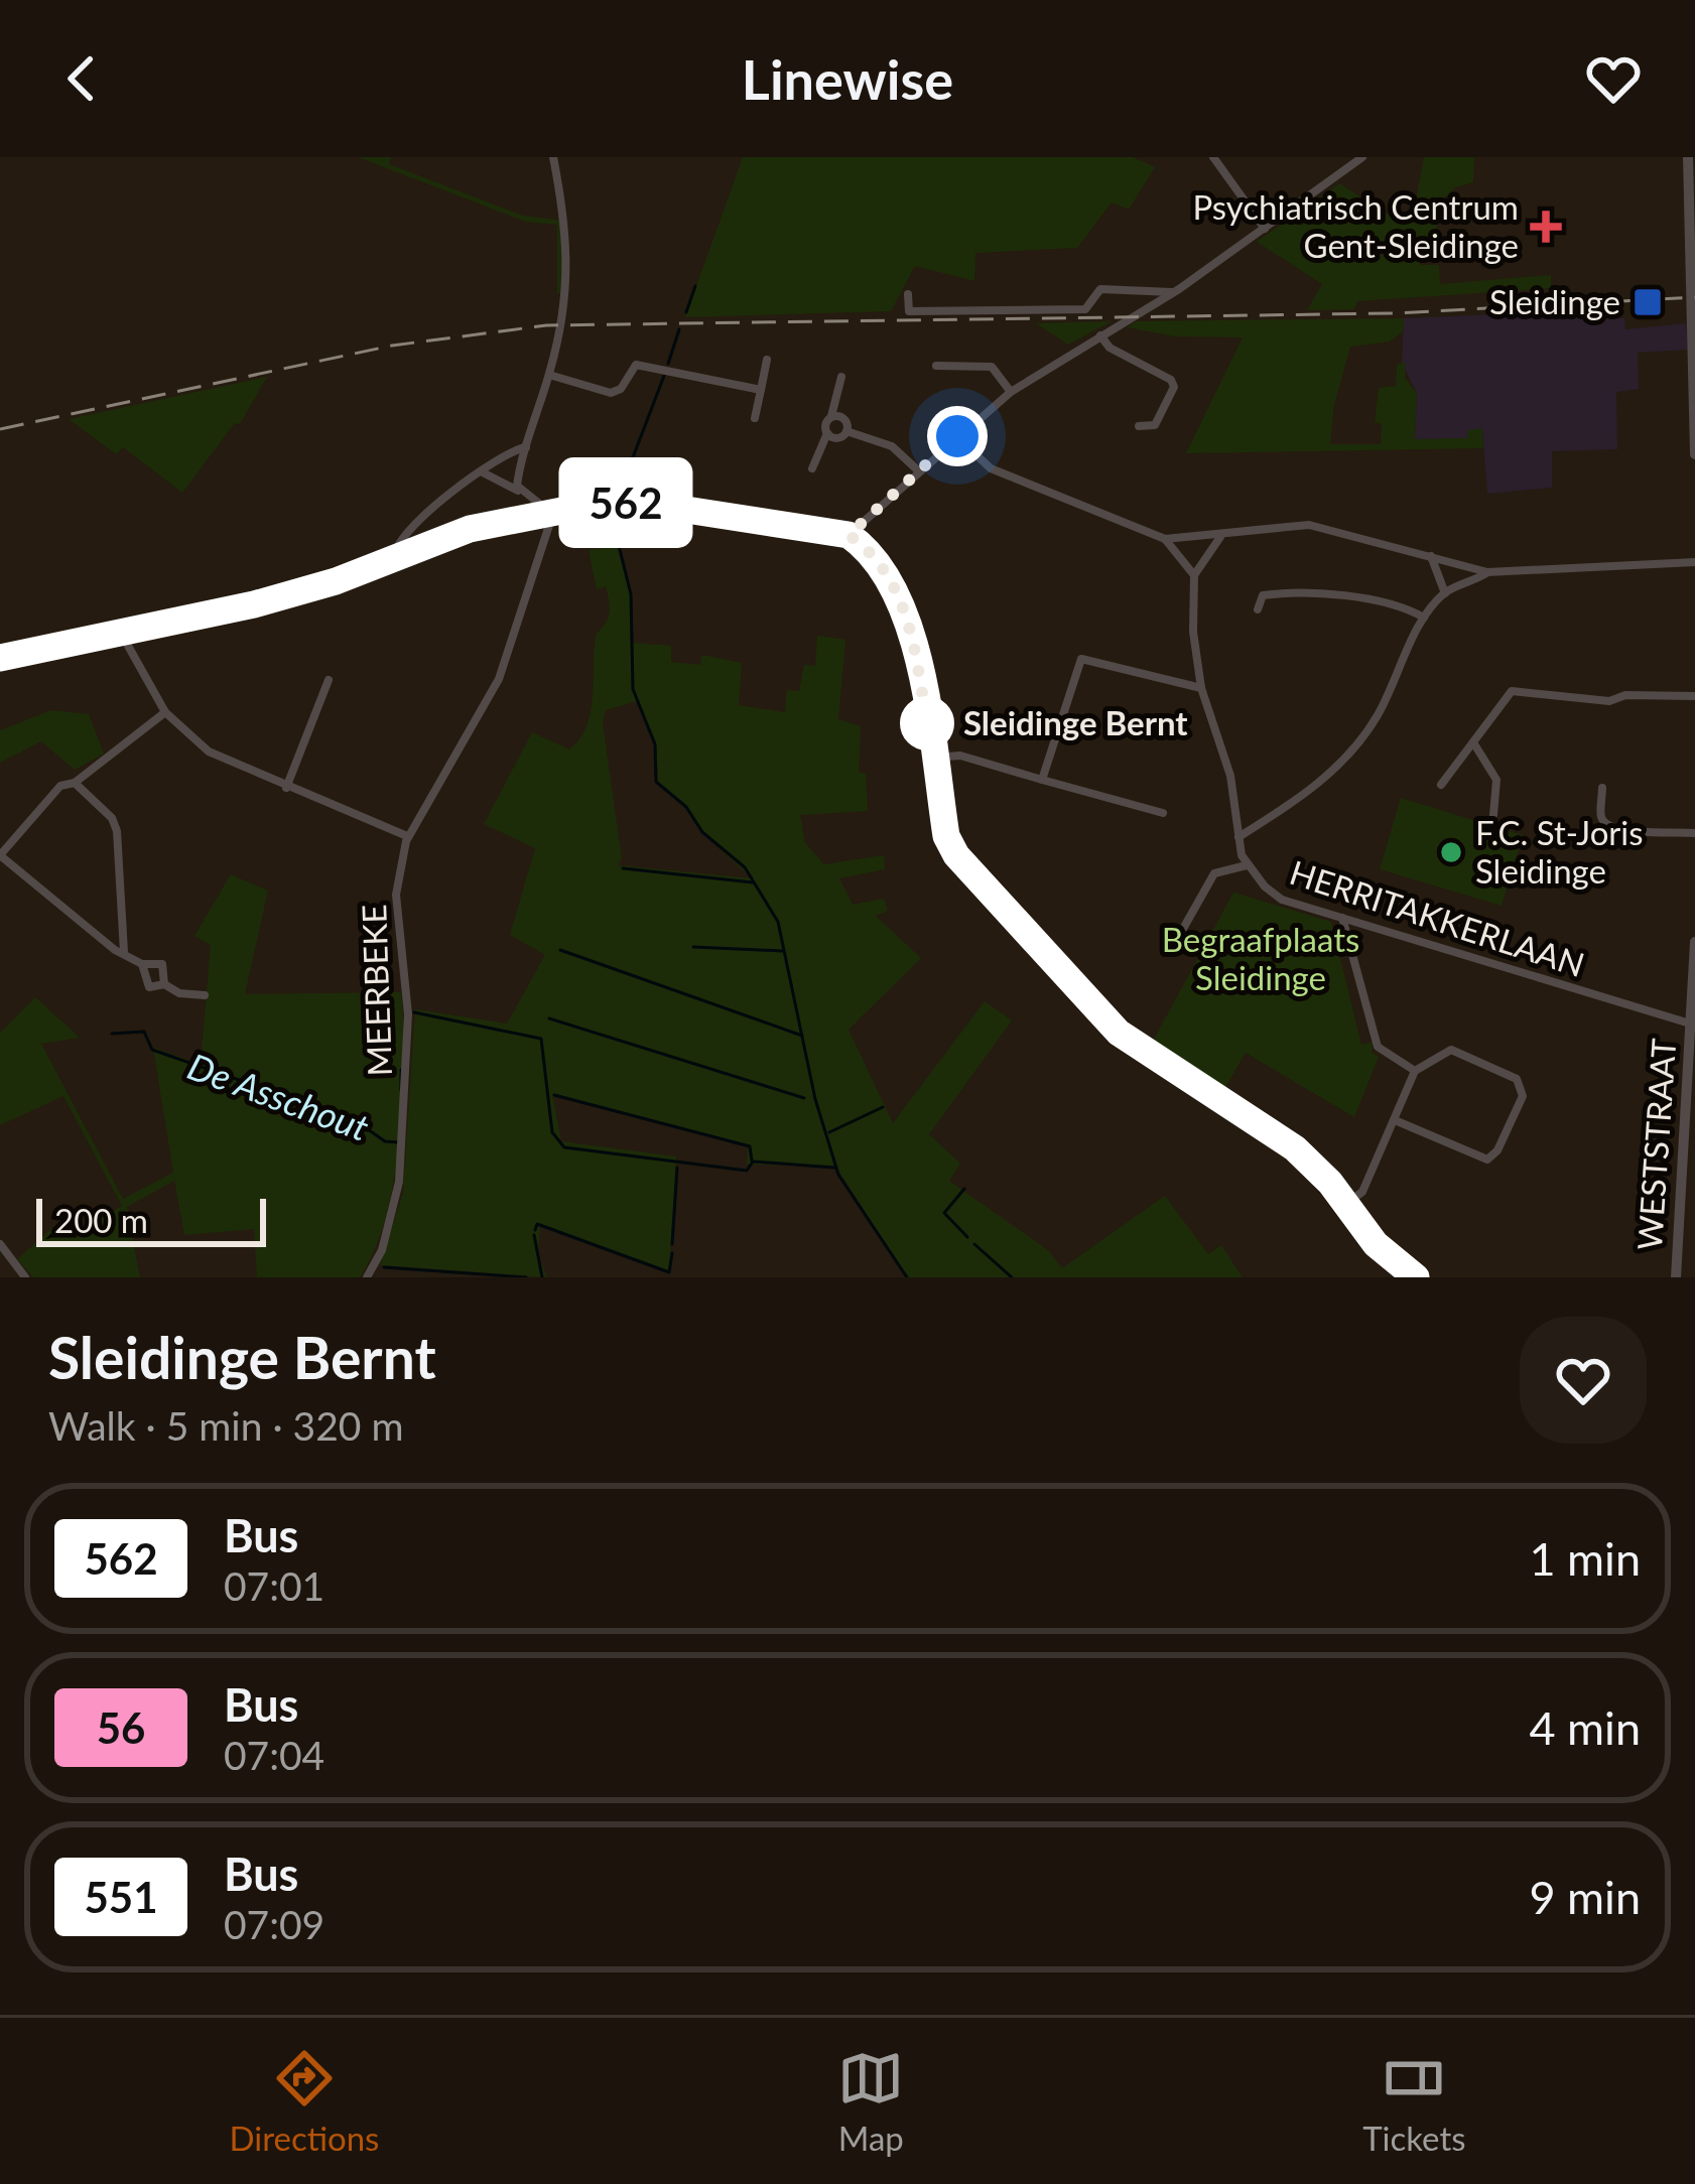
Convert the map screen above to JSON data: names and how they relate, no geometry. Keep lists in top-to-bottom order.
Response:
{
  "streets": {
    "street": ["HERRITAKKERLAAN", "MEERBEKE", "WESTSTRAAT"]
  },
  "crossings": [
    ["HERRITAKKERLAAN", "WESTSTRAAT"]
  ],
  "water": ["De Asschout"],
  "parks": ["Begraafplaats Sleidinge"],
  "places": {
    "health": ["Psychiatrisch Centrum Gent-Sleidinge"],
    "transit": ["Sleidinge"],
    "other": ["Sleidinge Bernt", "F.C. St-Joris Sleidinge"]
  },
  "lines": ["bus line 562"],
  "scale_bar": "200 m",
  "page": {
    "header": "Linewise",
    "on_map": "562",
    "scale": "200 m",
    "heading": ["Sleidinge Bernt", "Walk · 5 min · 320 m"],
    "list": [
      {
        "mark": "562",
        "name": "Bus",
        "note": "07:01",
        "value": "1 min"
      },
      {
        "mark": "56",
        "name": "Bus",
        "note": "07:04",
        "value": "4 min"
      },
      {
        "mark": "551",
        "name": "Bus",
        "note": "07:09",
        "value": "9 min"
      }
    ],
    "tabs": ["Directions", "Map", "Tickets"]
  }
}
